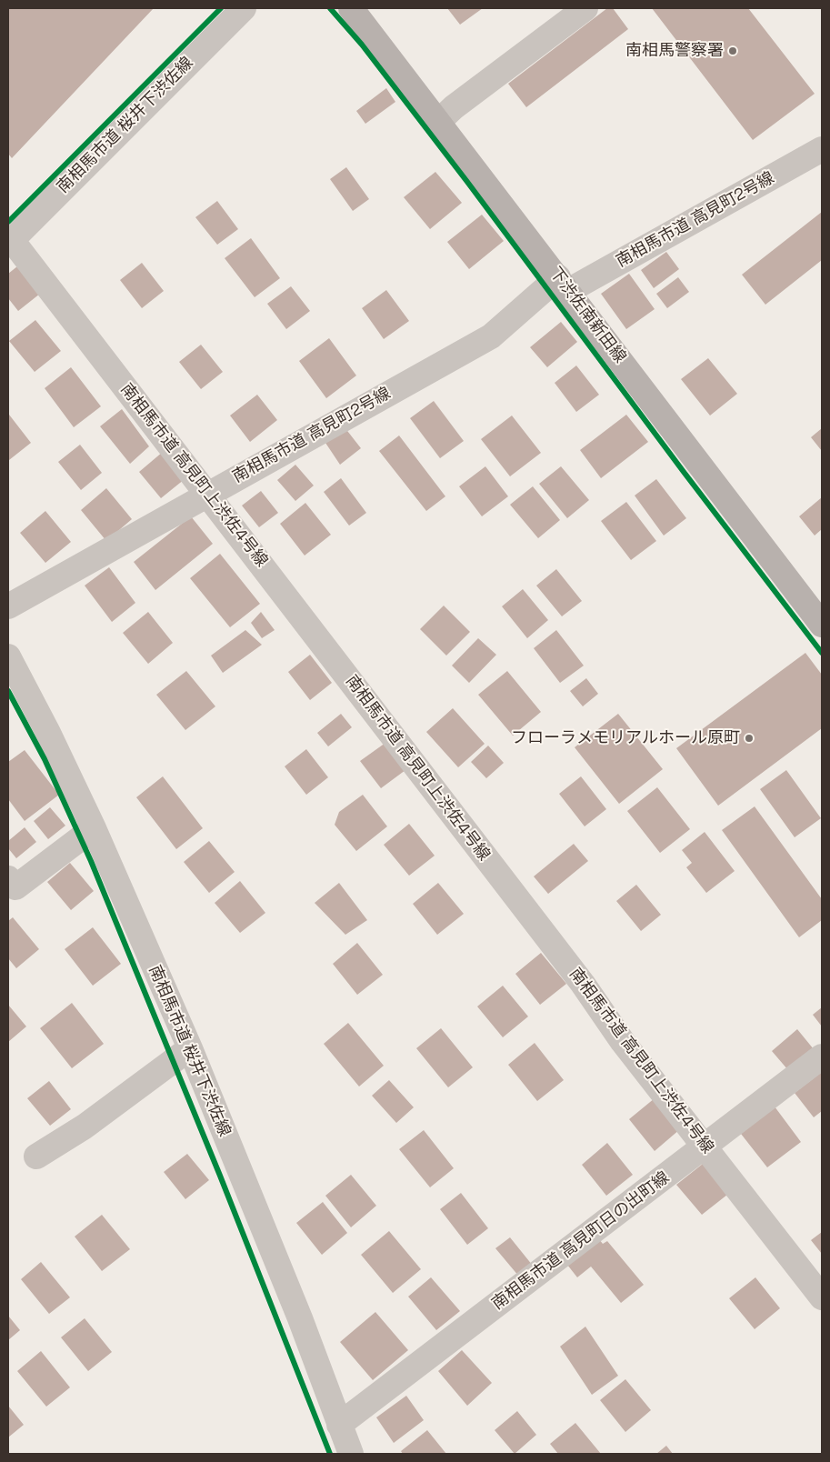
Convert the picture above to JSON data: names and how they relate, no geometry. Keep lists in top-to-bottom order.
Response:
{
  "streets": {
    "main road": ["下渋佐南新田線"],
    "street": [
      "南相馬市道 桜井下渋佐線",
      "南相馬市道 高見町2号線",
      "南相馬市道 高見町上渋佐4号線",
      "南相馬市道 高見町日の出町線"
    ]
  },
  "crossings": [
    ["南相馬市道 桜井下渋佐線", "南相馬市道 高見町上渋佐4号線"],
    ["南相馬市道 桜井下渋佐線", "南相馬市道 高見町日の出町線"],
    ["南相馬市道 高見町2号線", "下渋佐南新田線"],
    ["南相馬市道 高見町2号線", "南相馬市道 高見町上渋佐4号線"],
    ["南相馬市道 高見町上渋佐4号線", "南相馬市道 高見町日の出町線"]
  ],
  "places": ["南相馬警察署", "フローラメモリアルホール原町"]
}
